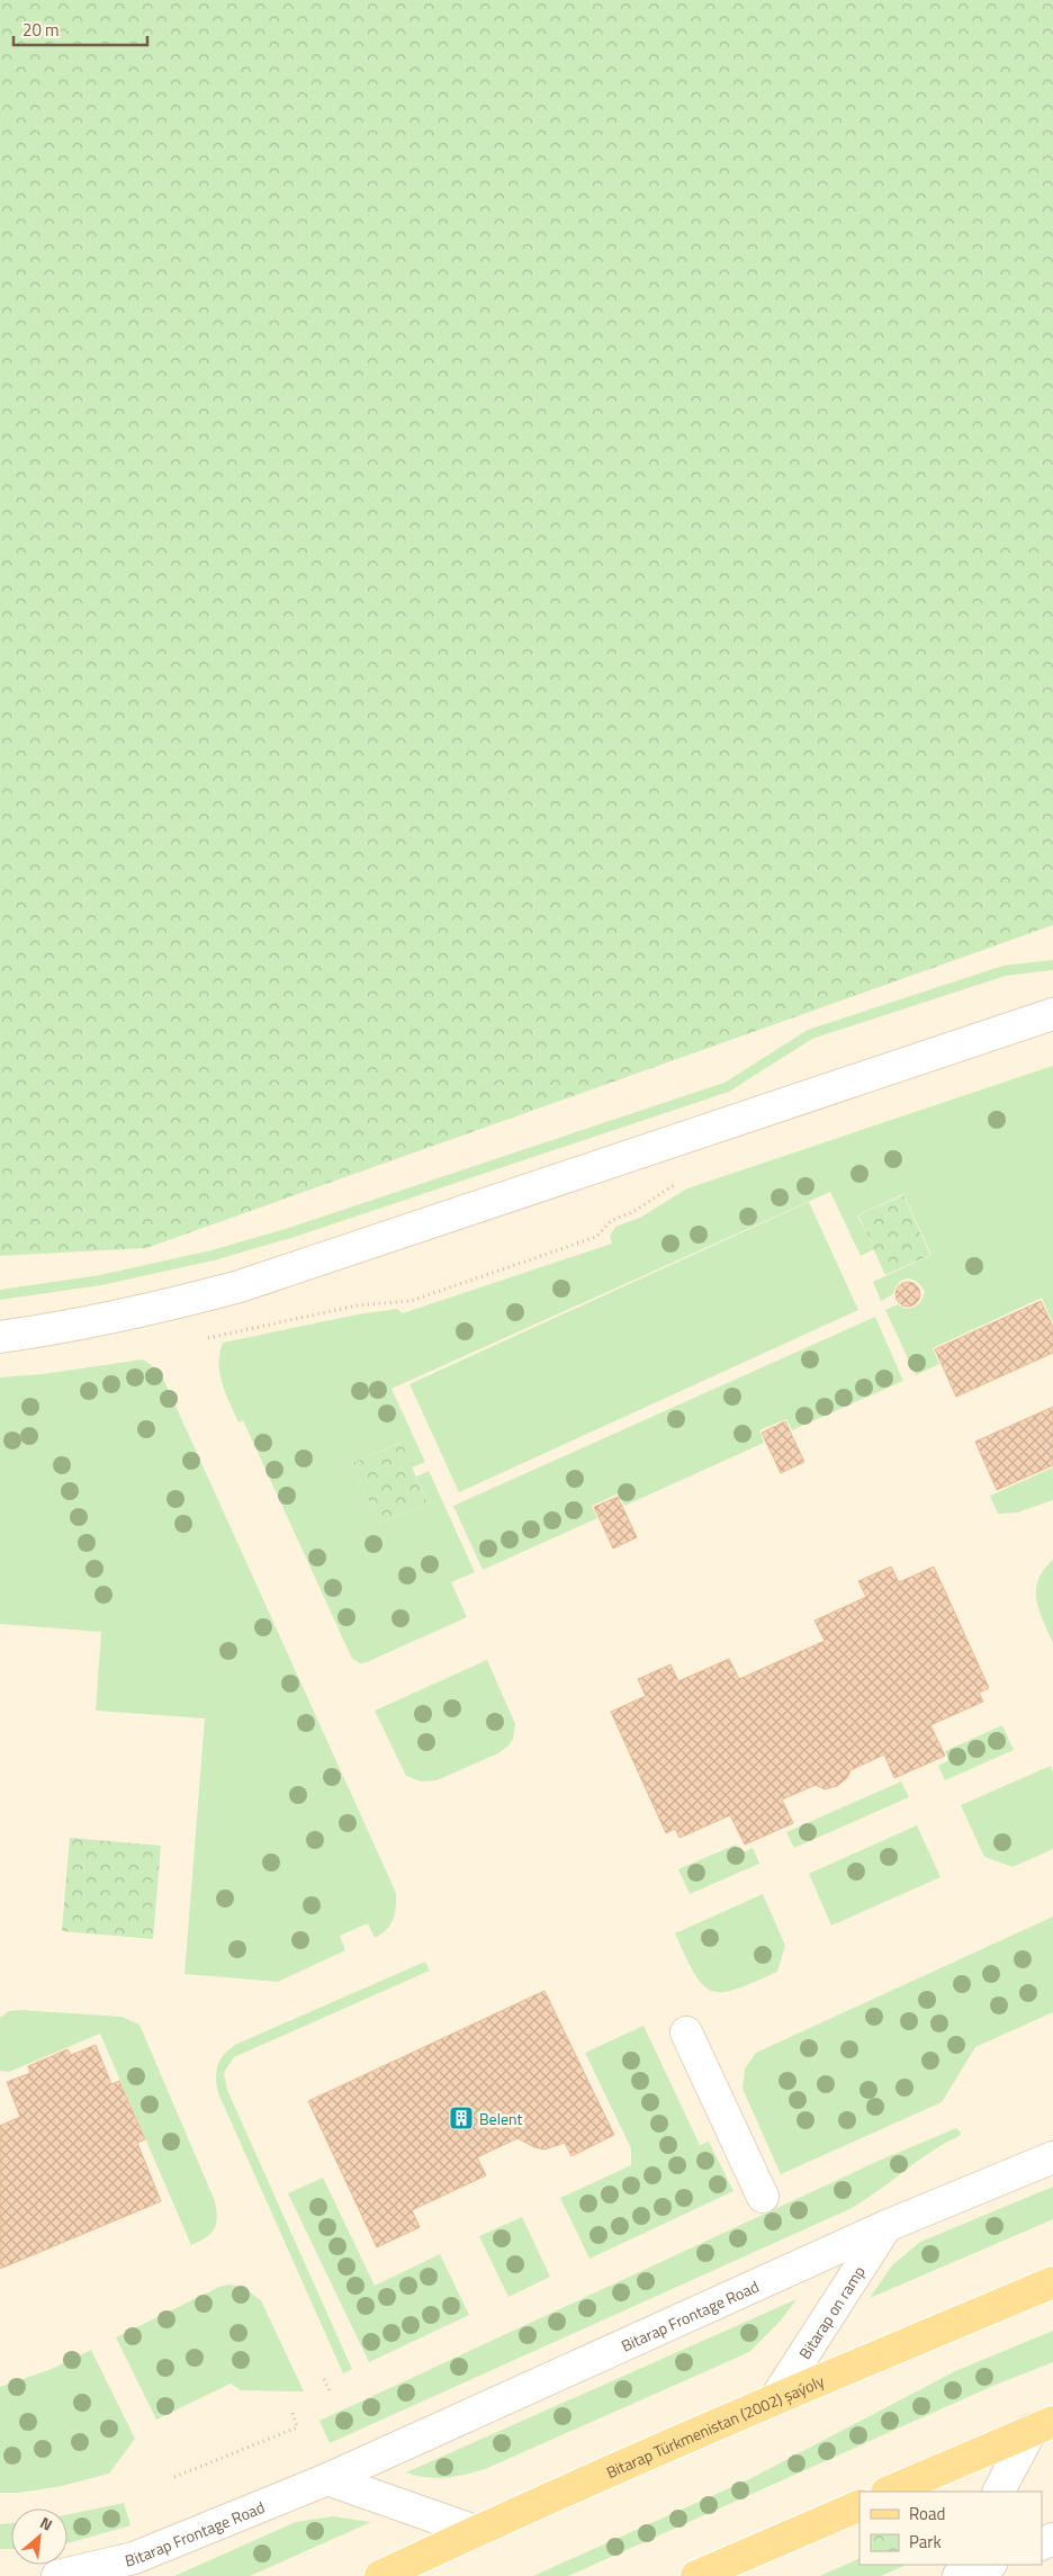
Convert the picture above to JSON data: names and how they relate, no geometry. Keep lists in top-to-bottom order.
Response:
{
  "streets": {
    "main road": ["Bitarap Türkmenistan (2002) şaýoly"],
    "street": ["Bitarap on ramp", "Bitarap Frontage Road"]
  },
  "crossings": [
    ["Bitarap on ramp", "Bitarap Frontage Road"],
    ["Bitarap on ramp", "Bitarap Türkmenistan (2002) şaýoly"]
  ],
  "places": {
    "building": ["Belent"]
  },
  "legend": ["Road", "Park"],
  "scale_bar": "20 m",
  "north": "top right"
}
